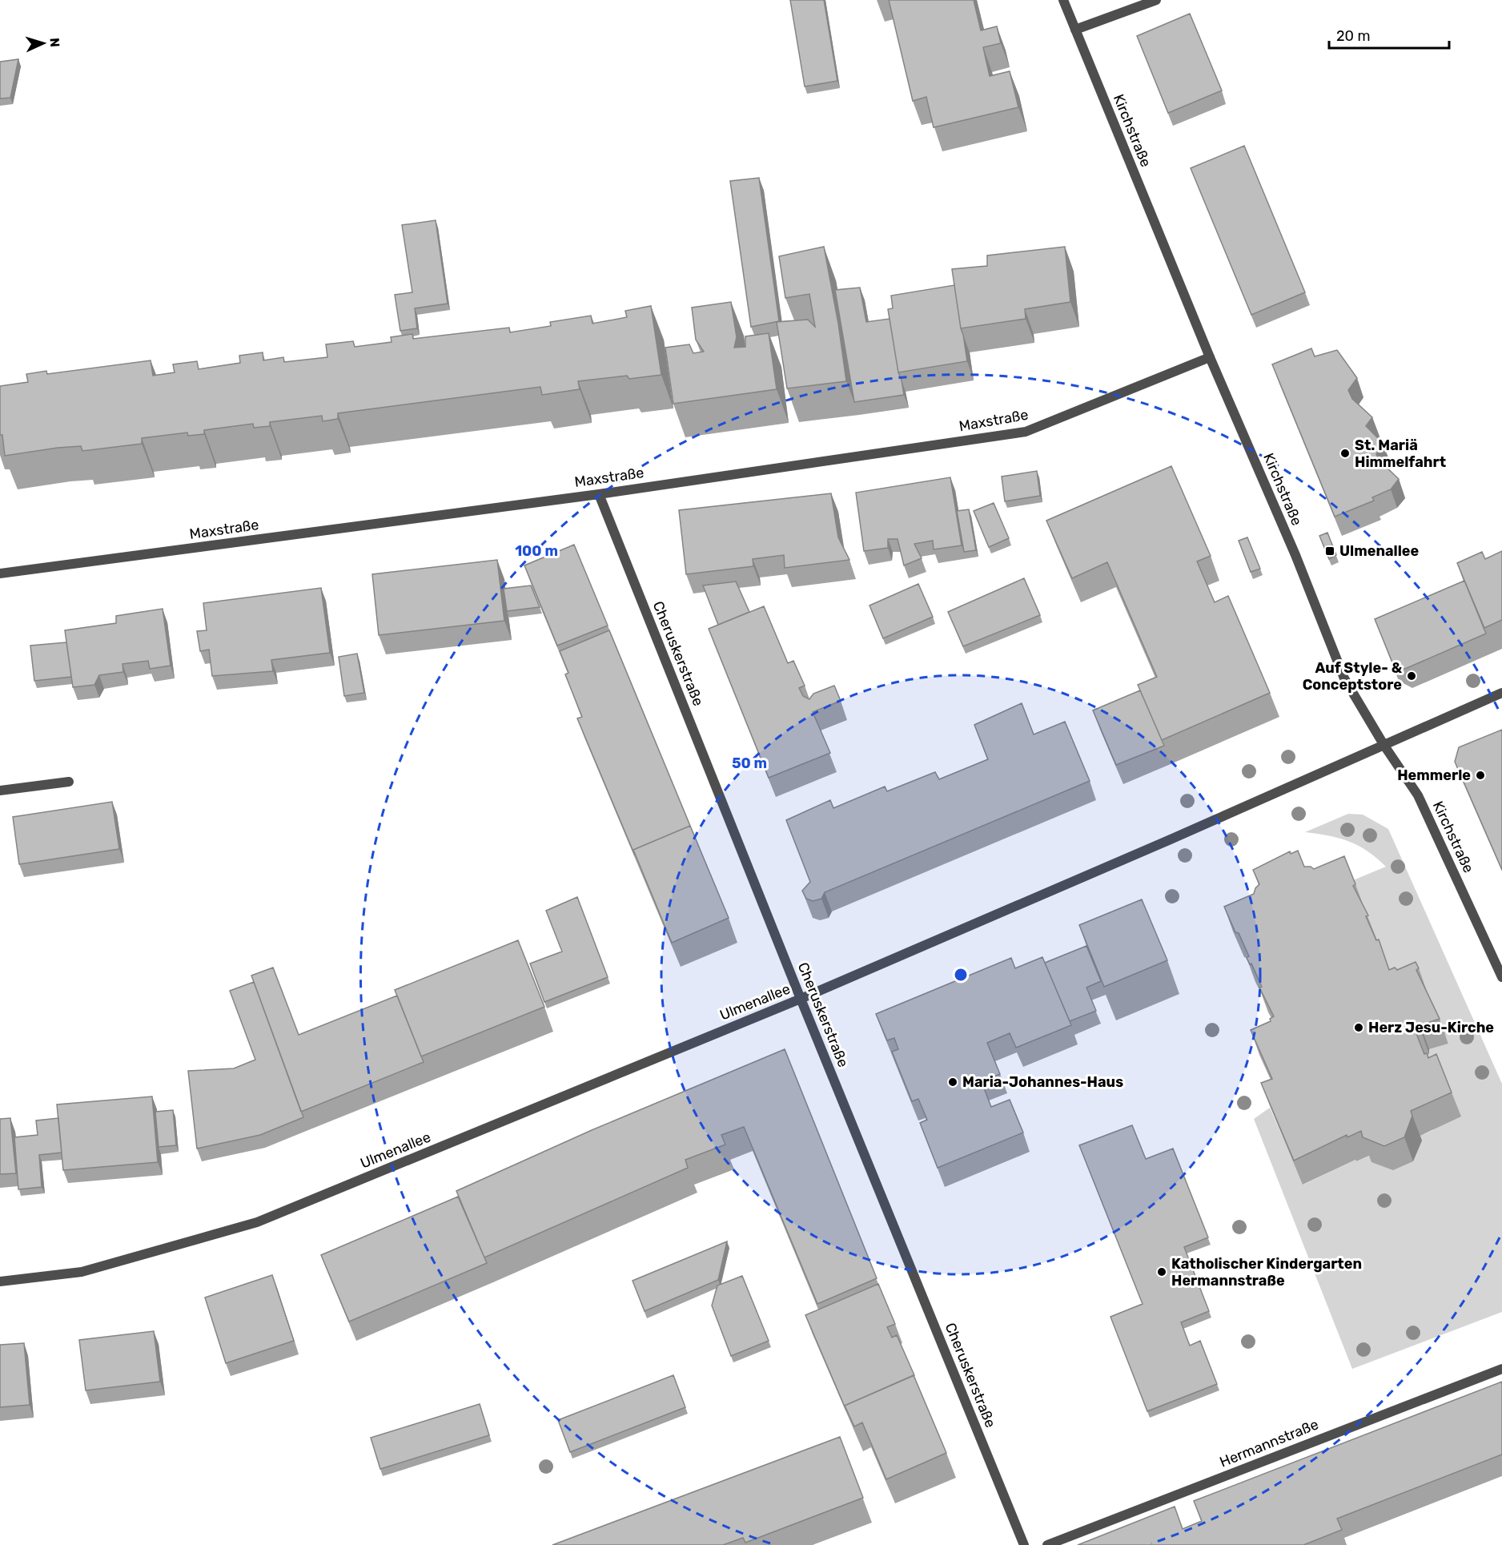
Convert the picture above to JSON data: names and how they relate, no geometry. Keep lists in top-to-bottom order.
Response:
{
  "streets": {
    "street": [
      "Kirchstraße",
      "Maxstraße",
      "Cheruskerstraße",
      "Ulmenallee",
      "Hermannstraße"
    ]
  },
  "crossings": [
    ["Kirchstraße", "Maxstraße"],
    ["Kirchstraße", "Ulmenallee"],
    ["Maxstraße", "Cheruskerstraße"],
    ["Cheruskerstraße", "Ulmenallee"]
  ],
  "places": {
    "other": [
      "St. Mariä Himmelfahrt",
      "Auf Style- & Conceptstore",
      "Hemmerle",
      "Herz Jesu-Kirche",
      "Maria-Johannes-Haus",
      "Katholischer Kindergarten Hermannstraße"
    ],
    "transit": ["Ulmenallee"]
  },
  "scale_bar": "20 m",
  "north": "right",
  "rings": ["100 m", "50 m"]
}
